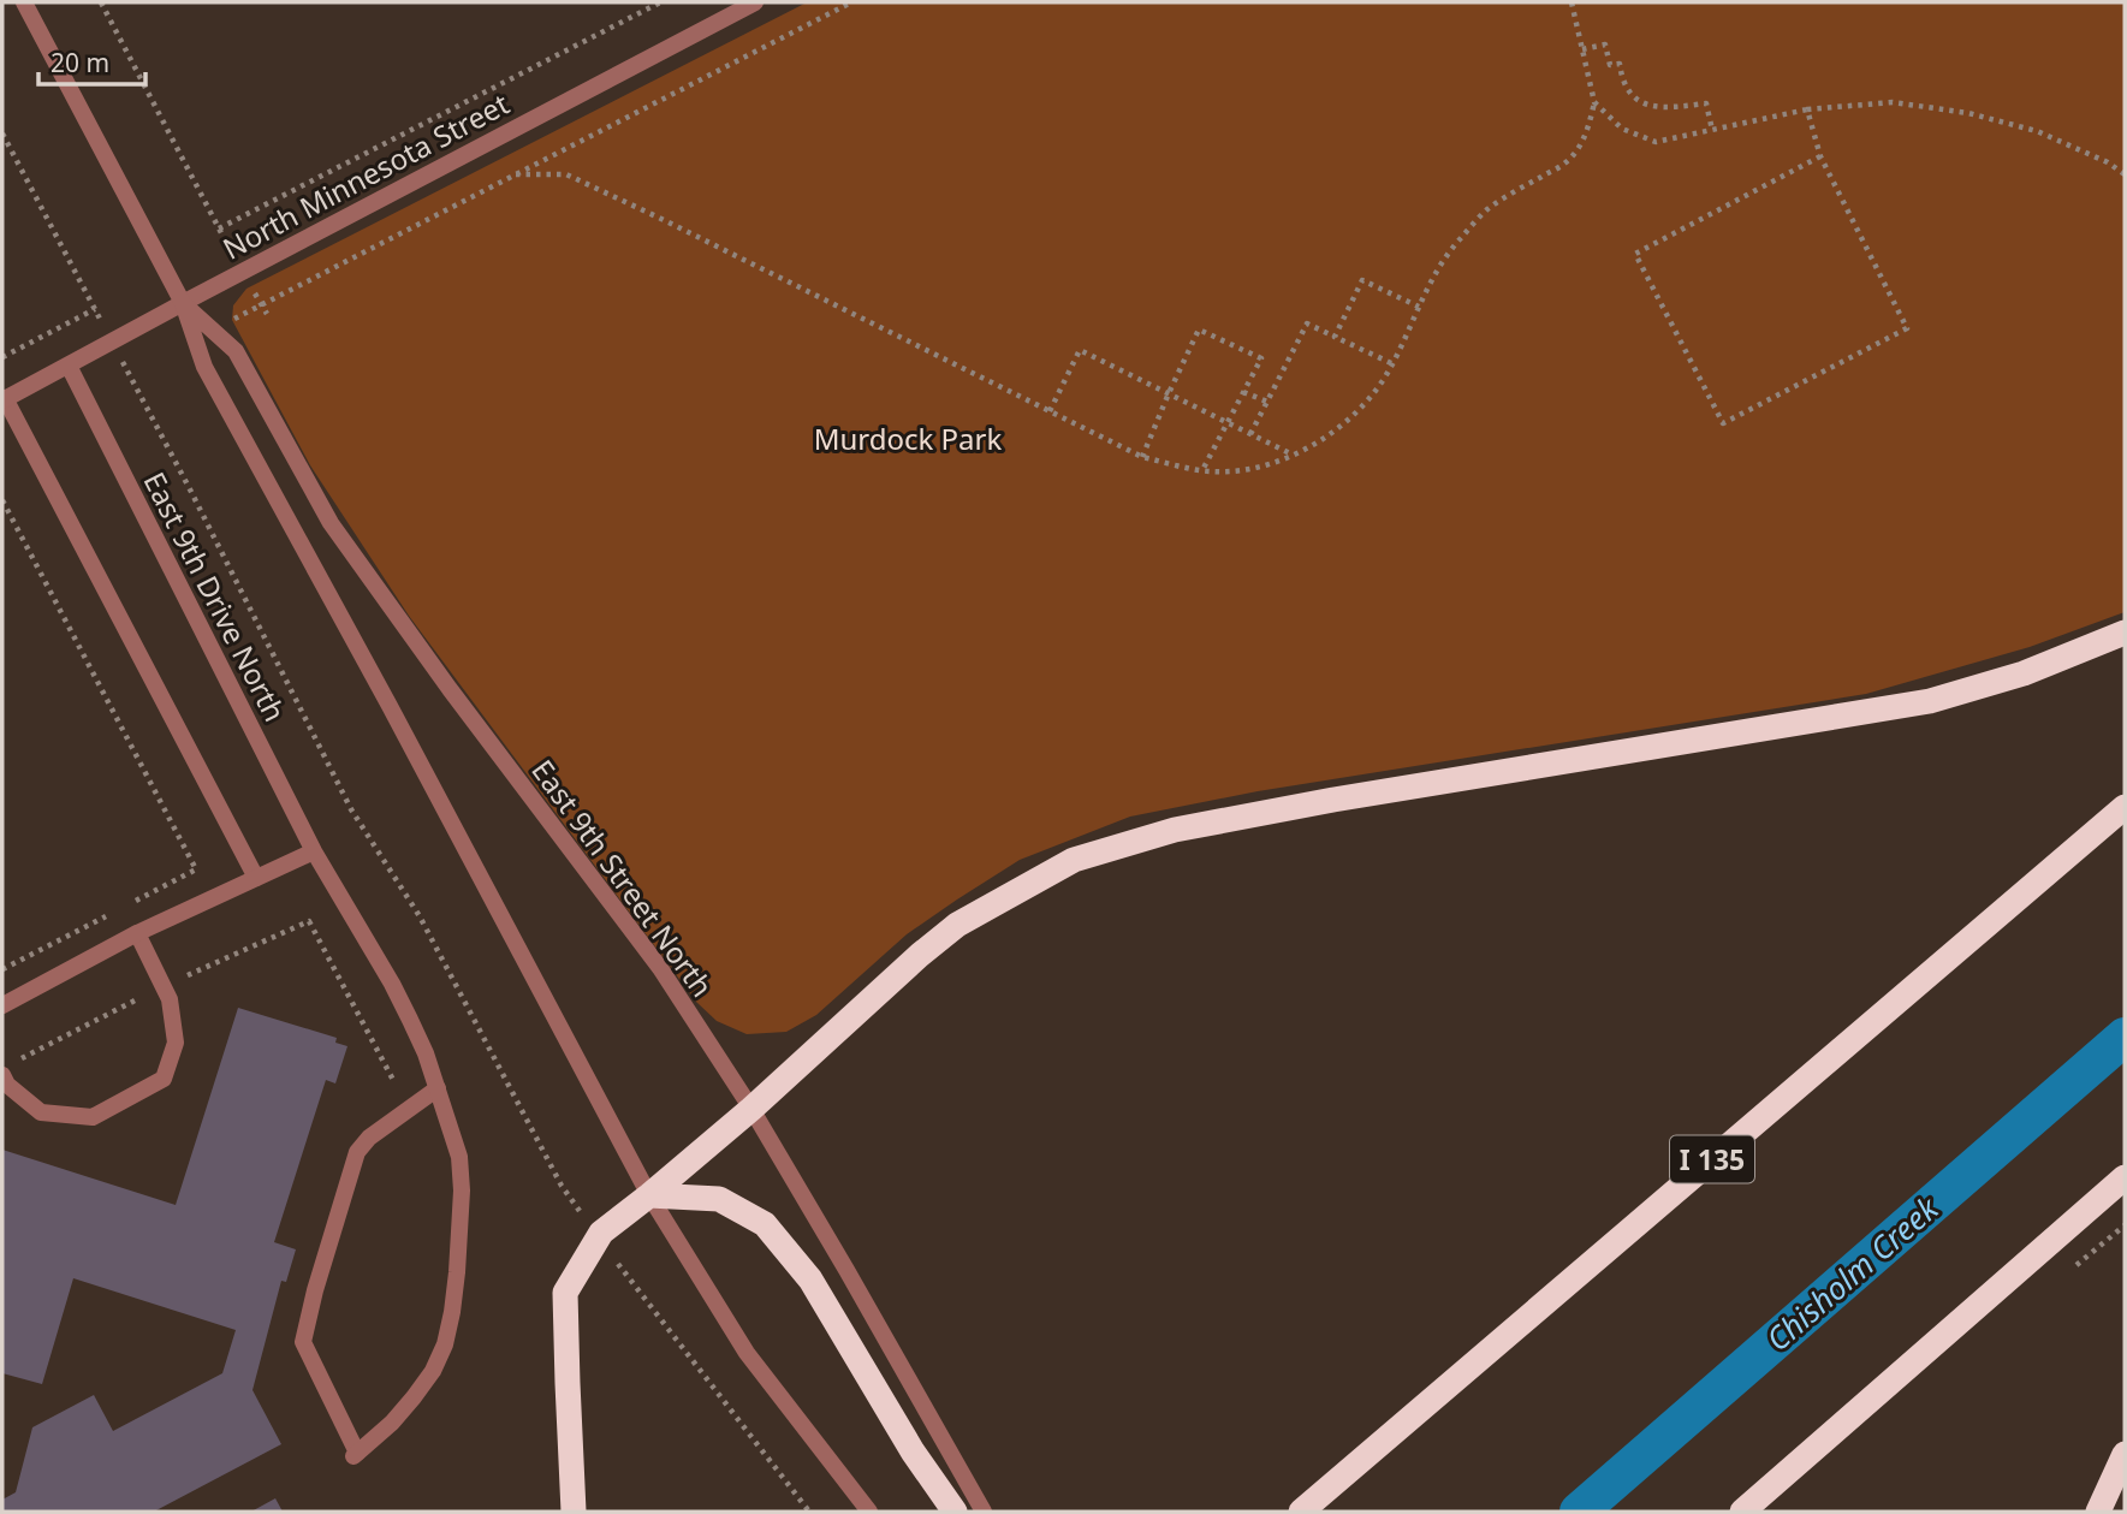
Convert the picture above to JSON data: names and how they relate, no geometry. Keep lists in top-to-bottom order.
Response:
{
  "streets": {
    "highway": ["I 135"],
    "street": ["North Minnesota Street", "East 9th Drive North", "East 9th Street North"]
  },
  "crossings": [
    ["North Minnesota Street", "East 9th Drive North"],
    ["North Minnesota Street", "East 9th Street North"]
  ],
  "water": ["Chisholm Creek"],
  "parks": ["Murdock Park"],
  "scale_bar": "20 m"
}
